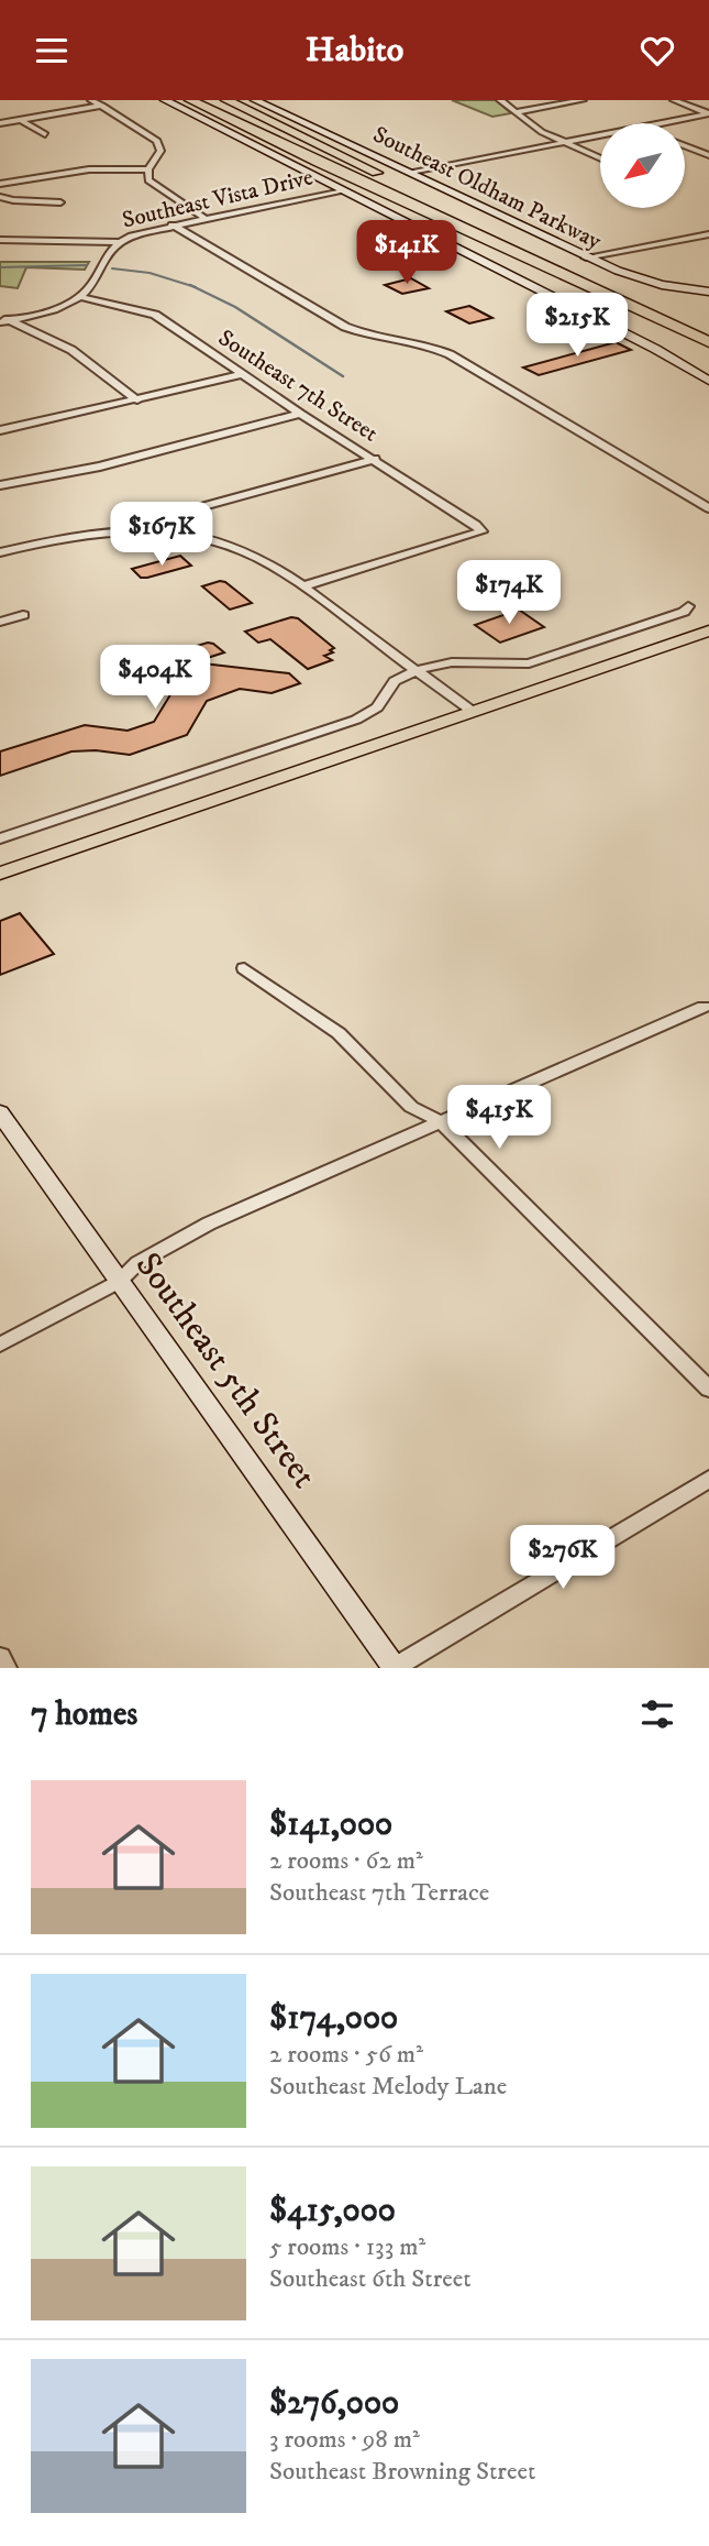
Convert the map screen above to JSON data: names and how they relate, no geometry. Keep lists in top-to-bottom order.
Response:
{
  "streets": {
    "street": [
      "Southeast Oldham Parkway",
      "Southeast Vista Drive",
      "Southeast 7th Street",
      "Southeast 5th Street"
    ]
  },
  "crossings": [
    ["Southeast Vista Drive", "Southeast 7th Street"]
  ],
  "north": "bottom left",
  "page": {
    "header": "Habito",
    "price": [
      "$141K",
      "$215K",
      "$167K",
      "$174K",
      "$404K",
      "$415K",
      "$276K"
    ],
    "heading": "7 homes",
    "list": [
      {
        "name": "$141,000",
        "note": "2 rooms · 62 m² · Southeast 7th Terrace"
      },
      {
        "name": "$174,000",
        "note": "2 rooms · 56 m² · Southeast Melody Lane"
      },
      {
        "name": "$415,000",
        "note": "5 rooms · 133 m² · Southeast 6th Street"
      },
      {
        "name": "$276,000",
        "note": "3 rooms · 98 m² · Southeast Browning Street"
      }
    ]
  }
}
